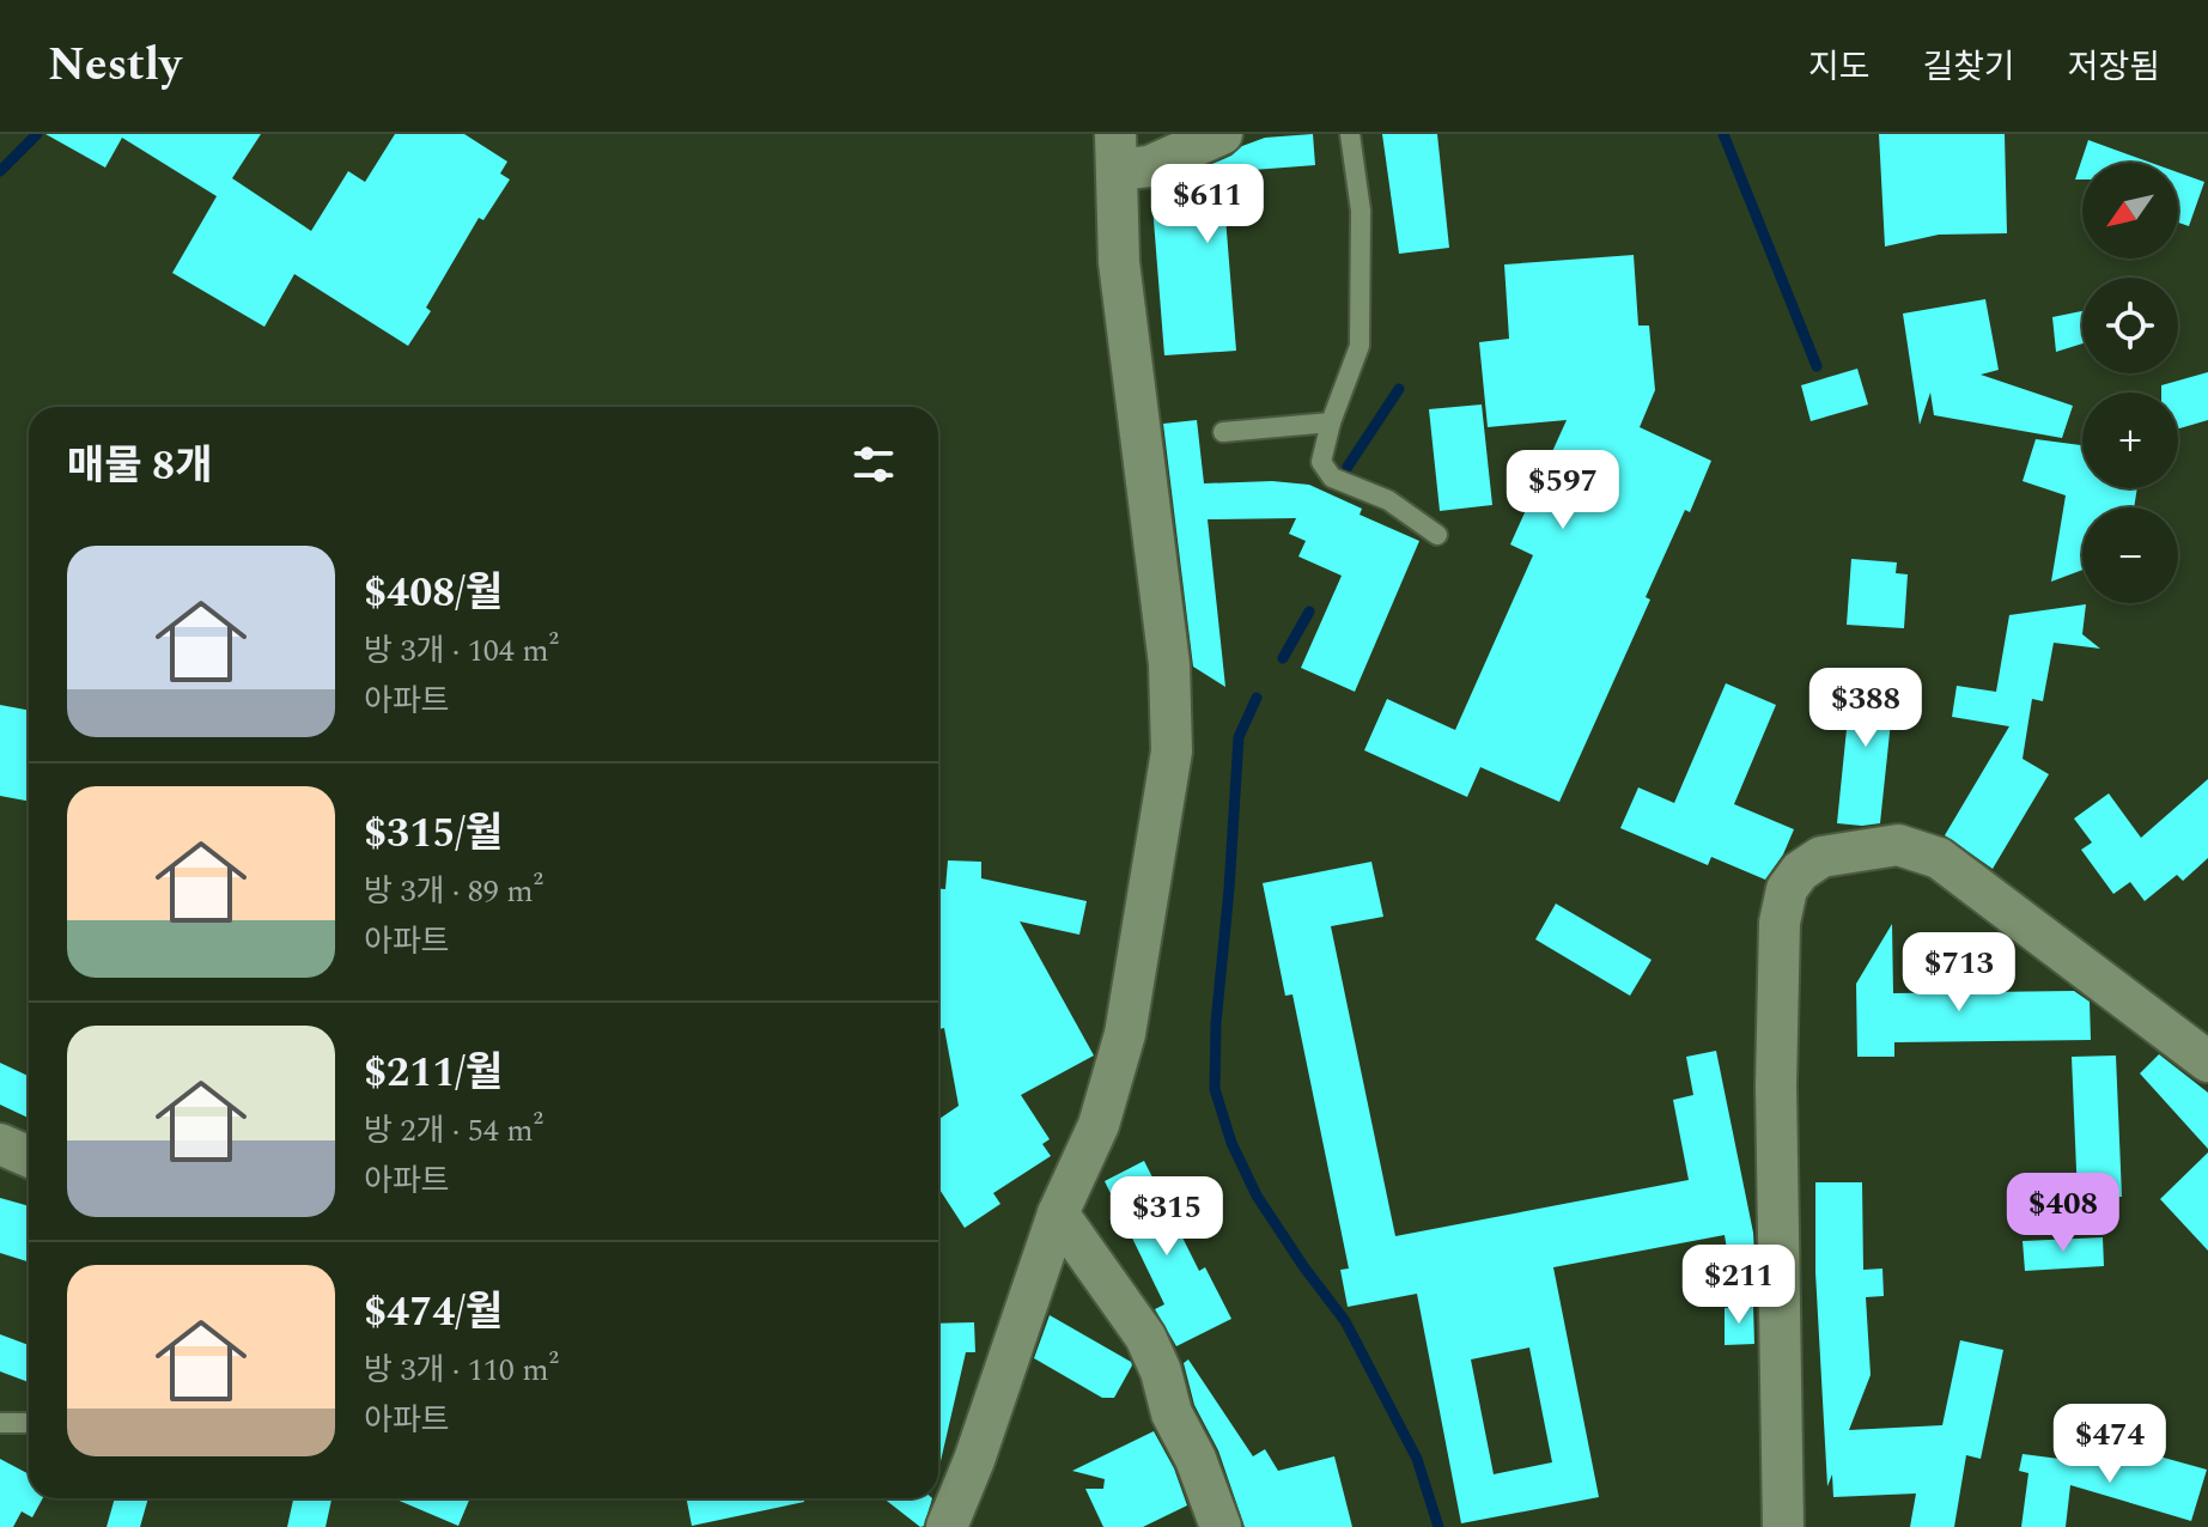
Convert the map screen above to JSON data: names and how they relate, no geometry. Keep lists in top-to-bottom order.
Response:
{
  "north": "bottom left",
  "page": {
    "header": "Nestly",
    "nav": ["지도", "길찾기", "저장됨"],
    "map_buttons": ["+", "−"],
    "price": [
      "$611",
      "$597",
      "$388",
      "$713",
      "$408",
      "$315",
      "$211",
      "$474"
    ],
    "heading": "매물 8개",
    "list": [
      {
        "name": "$408/월",
        "note": "방 3개 · 104 m² · 아파트"
      },
      {
        "name": "$315/월",
        "note": "방 3개 · 89 m² · 아파트"
      },
      {
        "name": "$211/월",
        "note": "방 2개 · 54 m² · 아파트"
      },
      {
        "name": "$474/월",
        "note": "방 3개 · 110 m² · 아파트"
      }
    ]
  }
}
